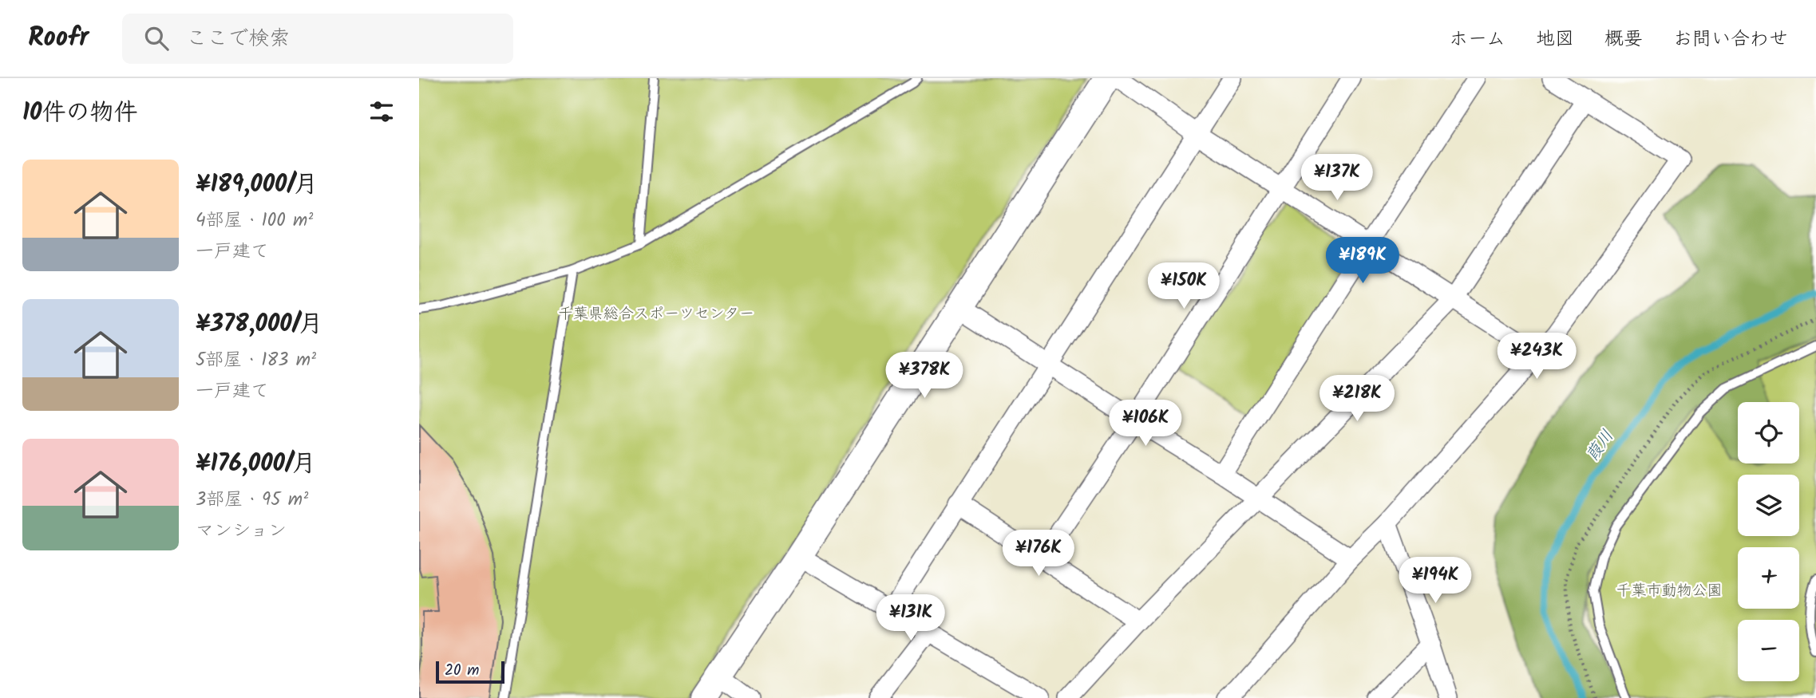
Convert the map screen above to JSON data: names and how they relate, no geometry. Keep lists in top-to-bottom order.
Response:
{
  "water": ["葭川"],
  "parks": ["千葉県総合スポーツセンター", "千葉市動物公園"],
  "scale_bar": "20 m",
  "page": {
    "header": "Roofr",
    "search": "ここで検索",
    "nav": [
      "ホーム",
      "地図",
      "概要",
      "お問い合わせ"
    ],
    "heading": "10件の物件",
    "list": [
      {
        "name": "¥189,000/月",
        "note": "4部屋 · 100 m² · 一戸建て"
      },
      {
        "name": "¥378,000/月",
        "note": "5部屋 · 183 m² · 一戸建て"
      },
      {
        "name": "¥176,000/月",
        "note": "3部屋 · 95 m² · マンション"
      }
    ],
    "price": [
      "¥137K",
      "¥189K",
      "¥150K",
      "¥243K",
      "¥378K",
      "¥218K",
      "¥106K",
      "¥176K",
      "¥194K",
      "¥131K"
    ],
    "map_buttons": ["+", "−"],
    "scale": "20 m"
  }
}
